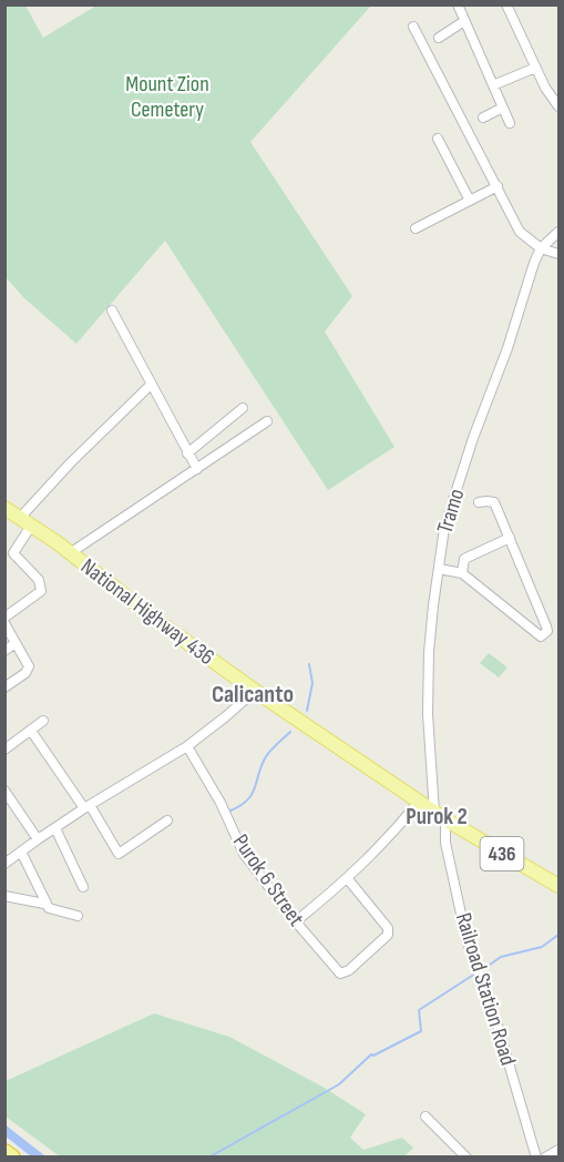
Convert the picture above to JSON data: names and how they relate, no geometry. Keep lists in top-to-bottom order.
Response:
{
  "streets": {
    "main road": ["National Highway 436", "436"],
    "street": ["Tramo", "Purok 6 Street", "Railroad Station Road"]
  },
  "crossings": [
    ["Tramo", "National Highway 436"],
    ["Tramo", "Railroad Station Road"],
    ["National Highway 436", "Railroad Station Road"]
  ],
  "districts": ["Calicanto", "Purok 2"],
  "parks": ["Mount Zion Cemetery"]
}
